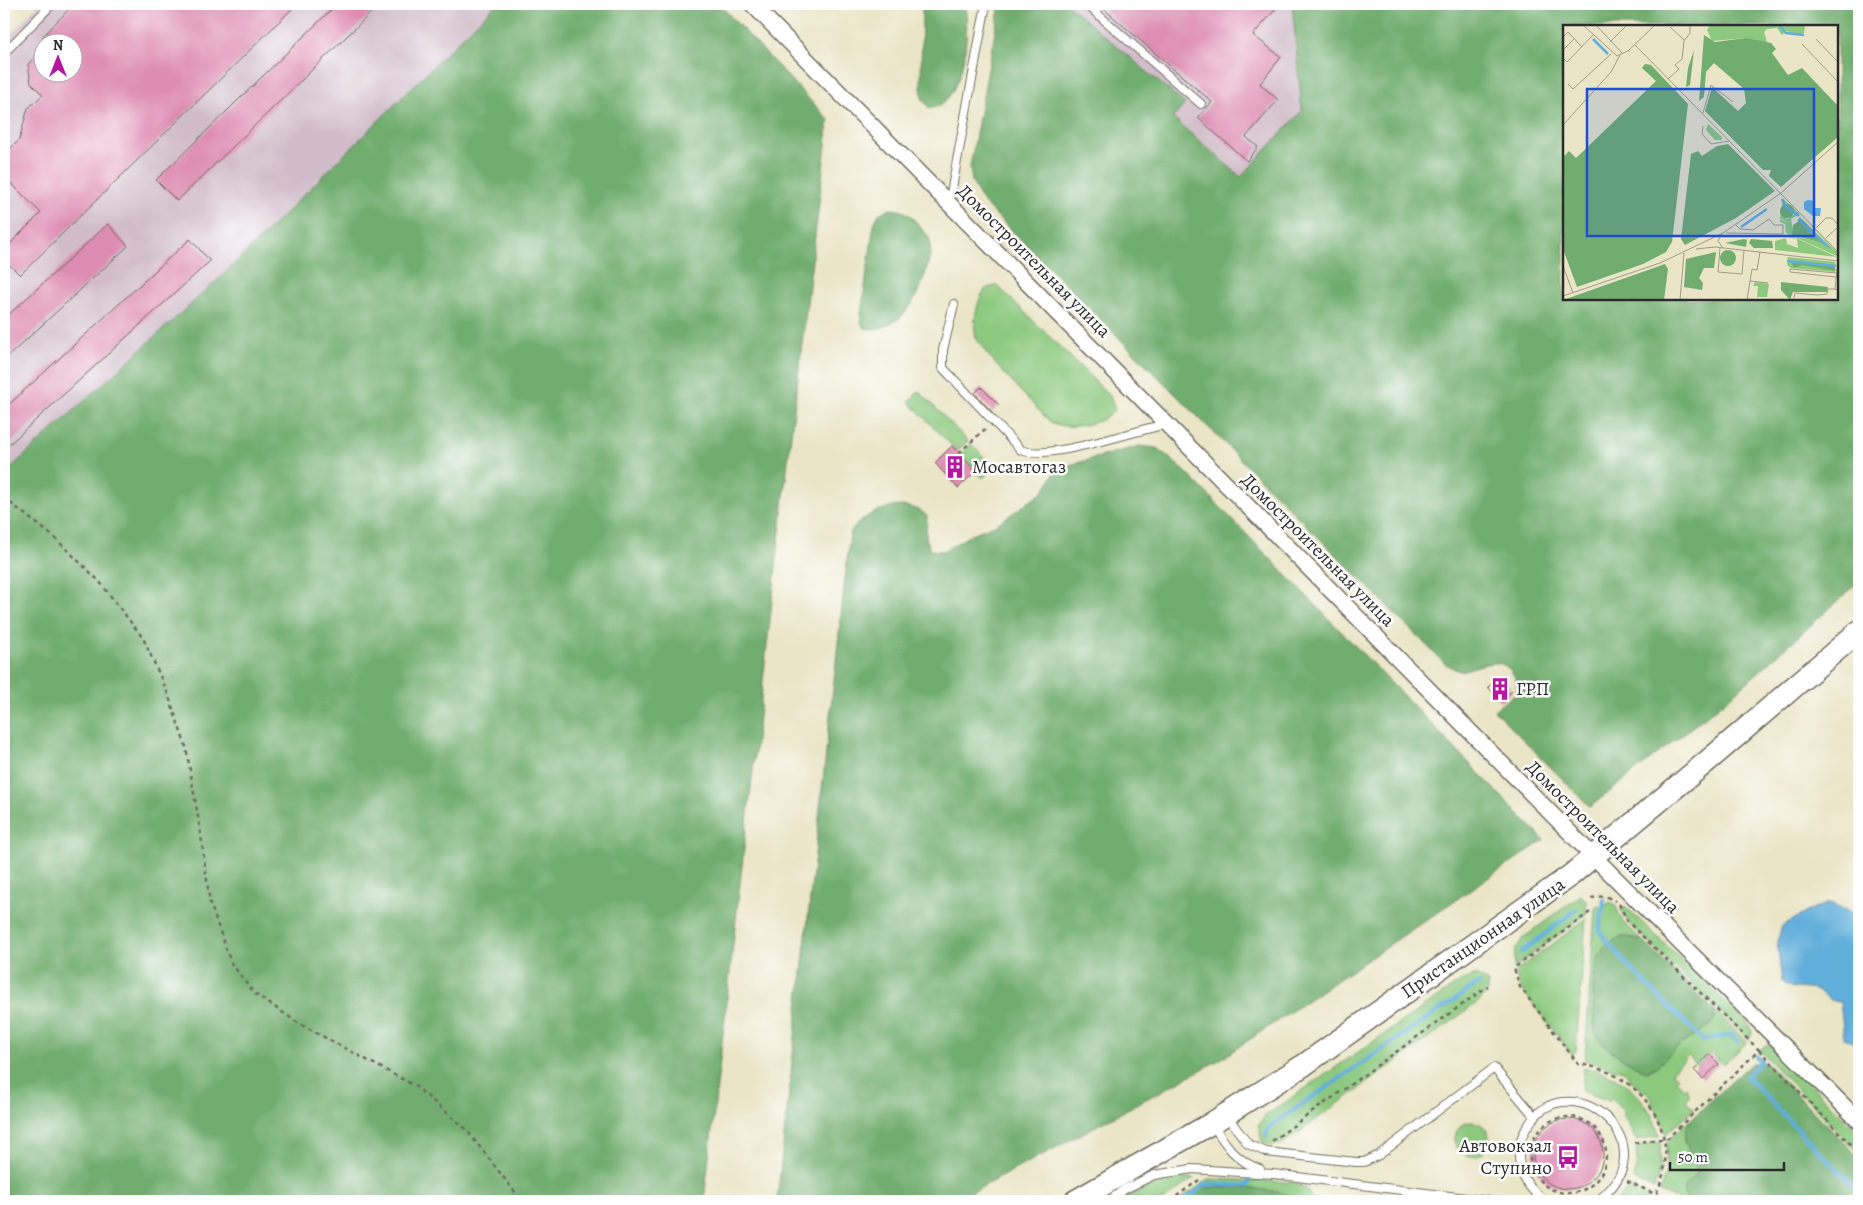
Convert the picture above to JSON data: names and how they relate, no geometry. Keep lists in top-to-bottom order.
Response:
{
  "streets": {
    "main road": ["Пристанционная улица"],
    "street": ["Домостроительная улица"]
  },
  "crossings": [
    ["Домостроительная улица", "Пристанционная улица"]
  ],
  "places": {
    "building": ["Мосавтогаз", "ГРП"],
    "bus stop": ["Автовокзал Ступино"]
  },
  "scale_bar": "50 m",
  "north": "top"
}
